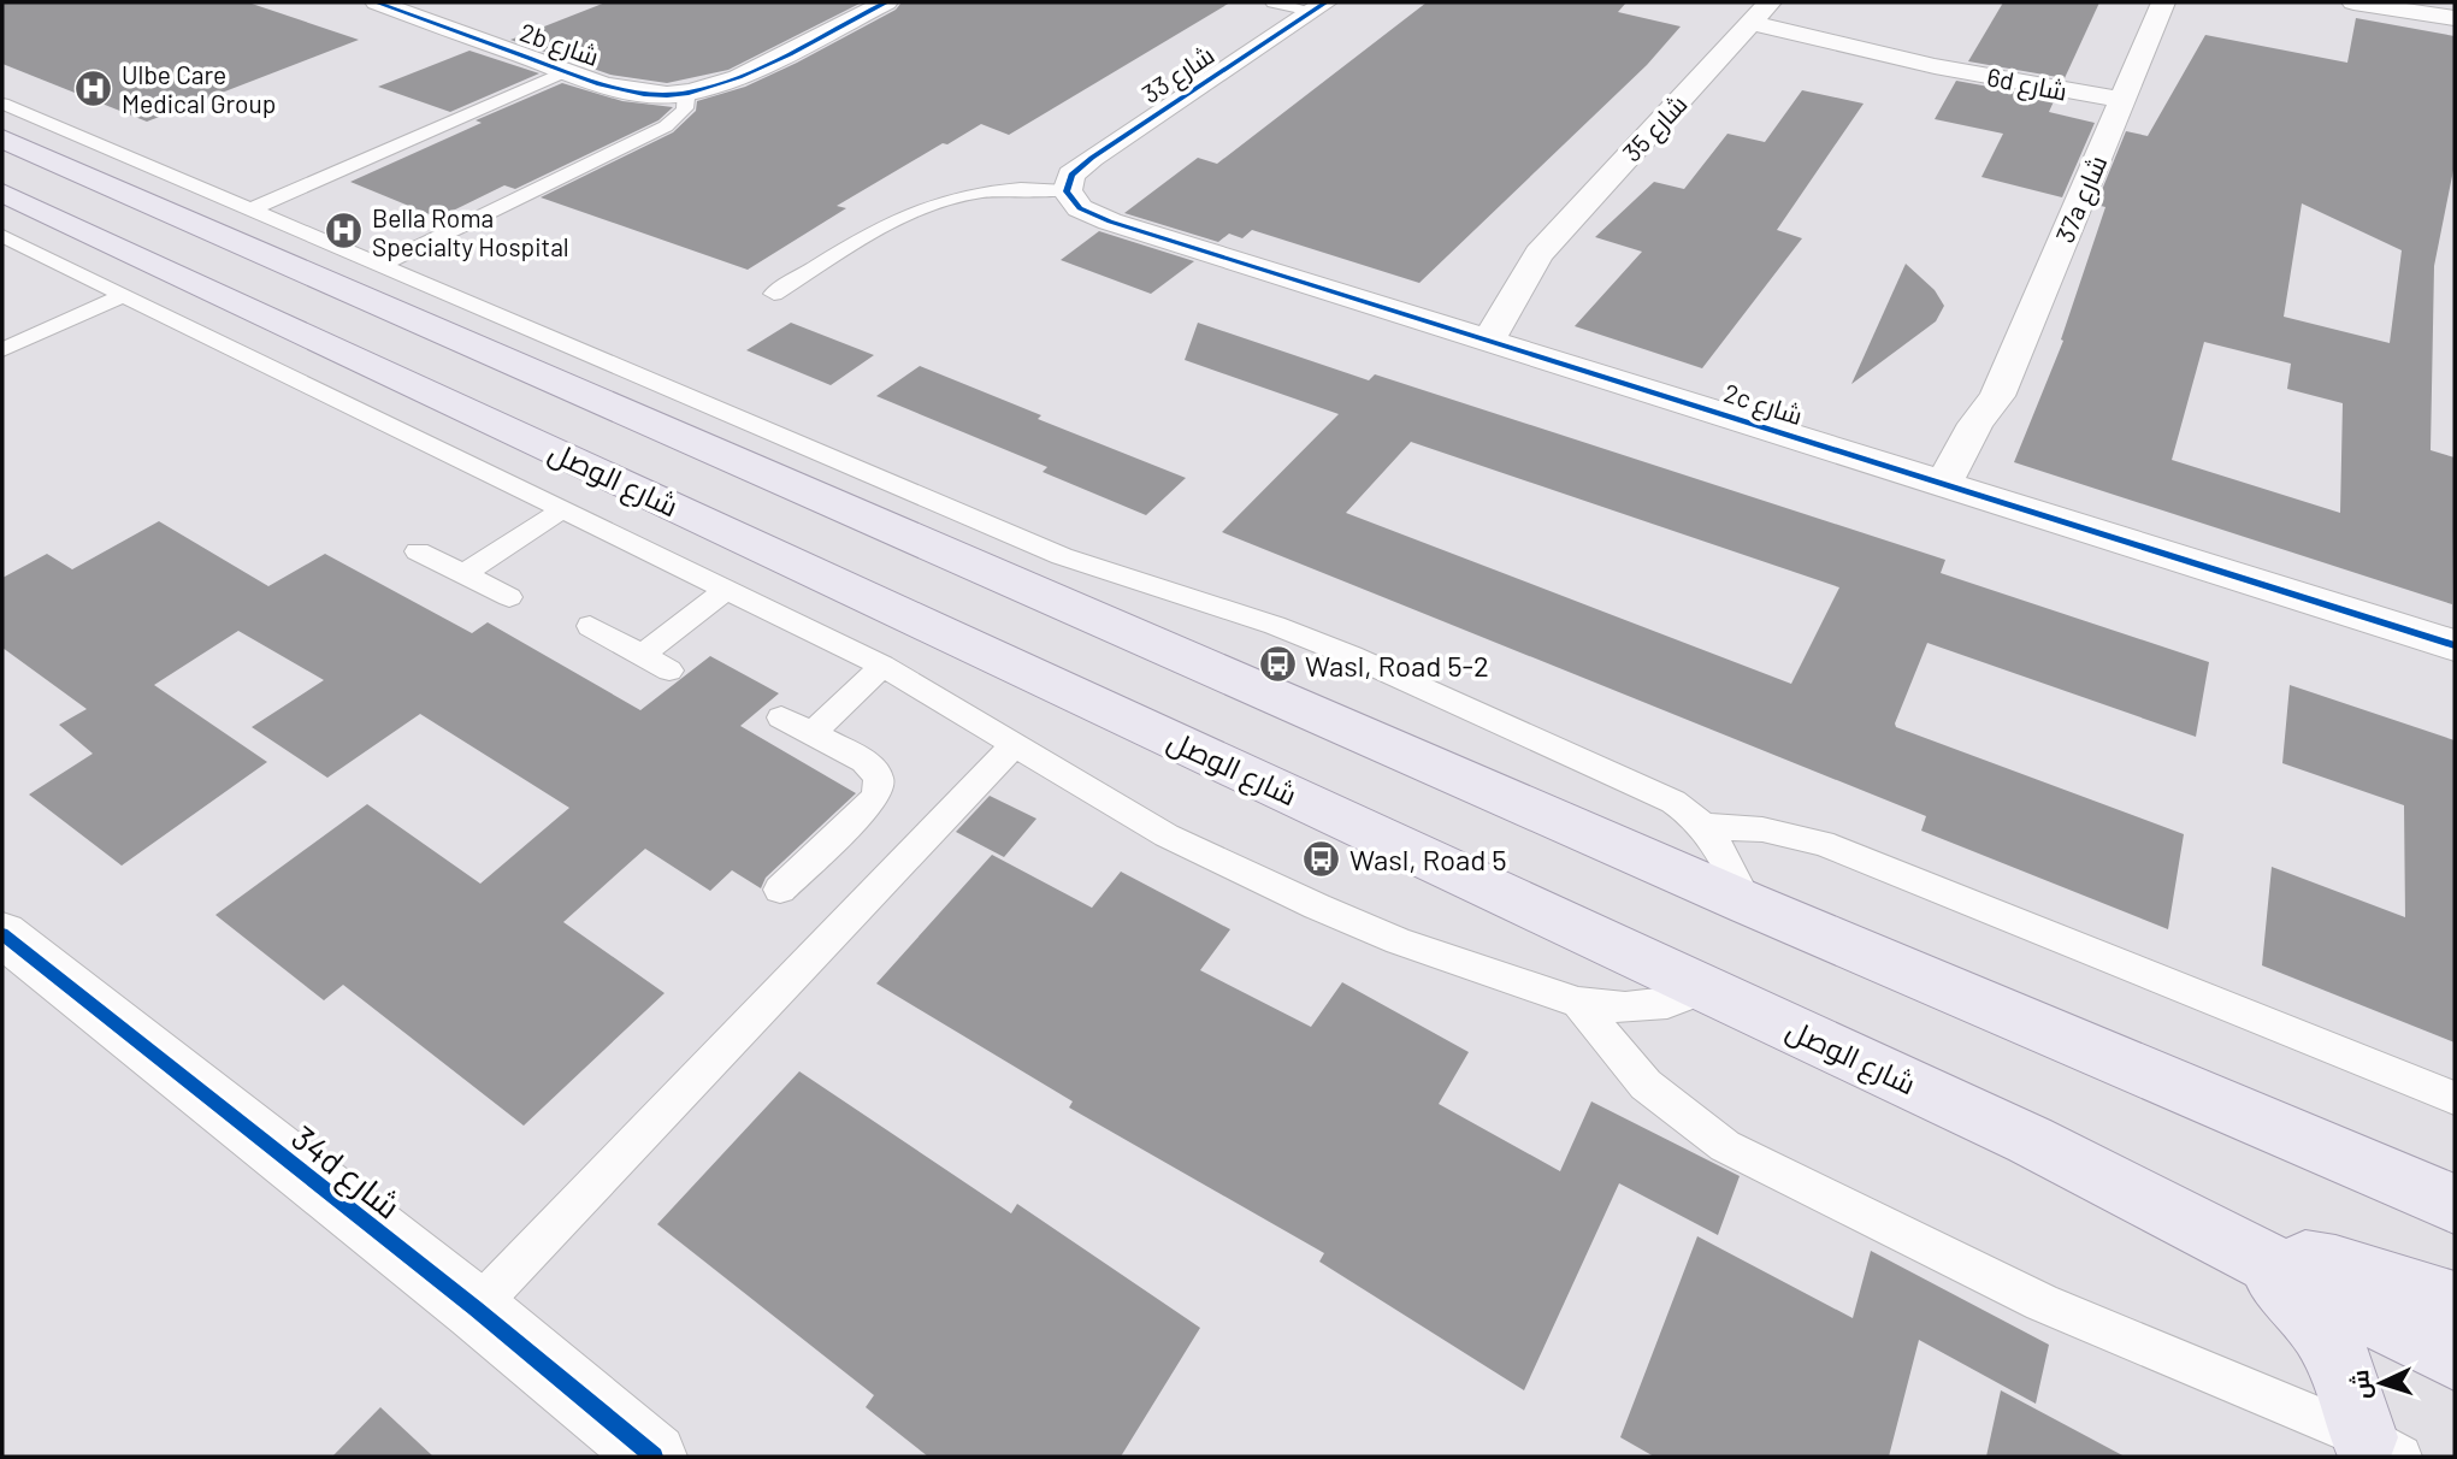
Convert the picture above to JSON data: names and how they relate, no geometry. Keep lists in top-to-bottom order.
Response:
{
  "streets": {
    "main road": ["شارع الوصل"],
    "street": [
      "2b شارع",
      "شارع 33",
      "6d شارع",
      "شارع 35",
      "37a شارع",
      "2c شارع",
      "34d شارع"
    ]
  },
  "crossings": [
    ["شارع 33", "2c شارع"],
    ["6d شارع", "شارع 35"],
    ["6d شارع", "37a شارع"],
    ["شارع 35", "2c شارع"],
    ["37a شارع", "2c شارع"]
  ],
  "places": {
    "hospital": ["Ulbe Care Medical Group", "Bella Roma Specialty Hospital"],
    "bus stop": ["Wasl, Road 5-2", "Wasl, Road 5"]
  },
  "north": "left"
}
